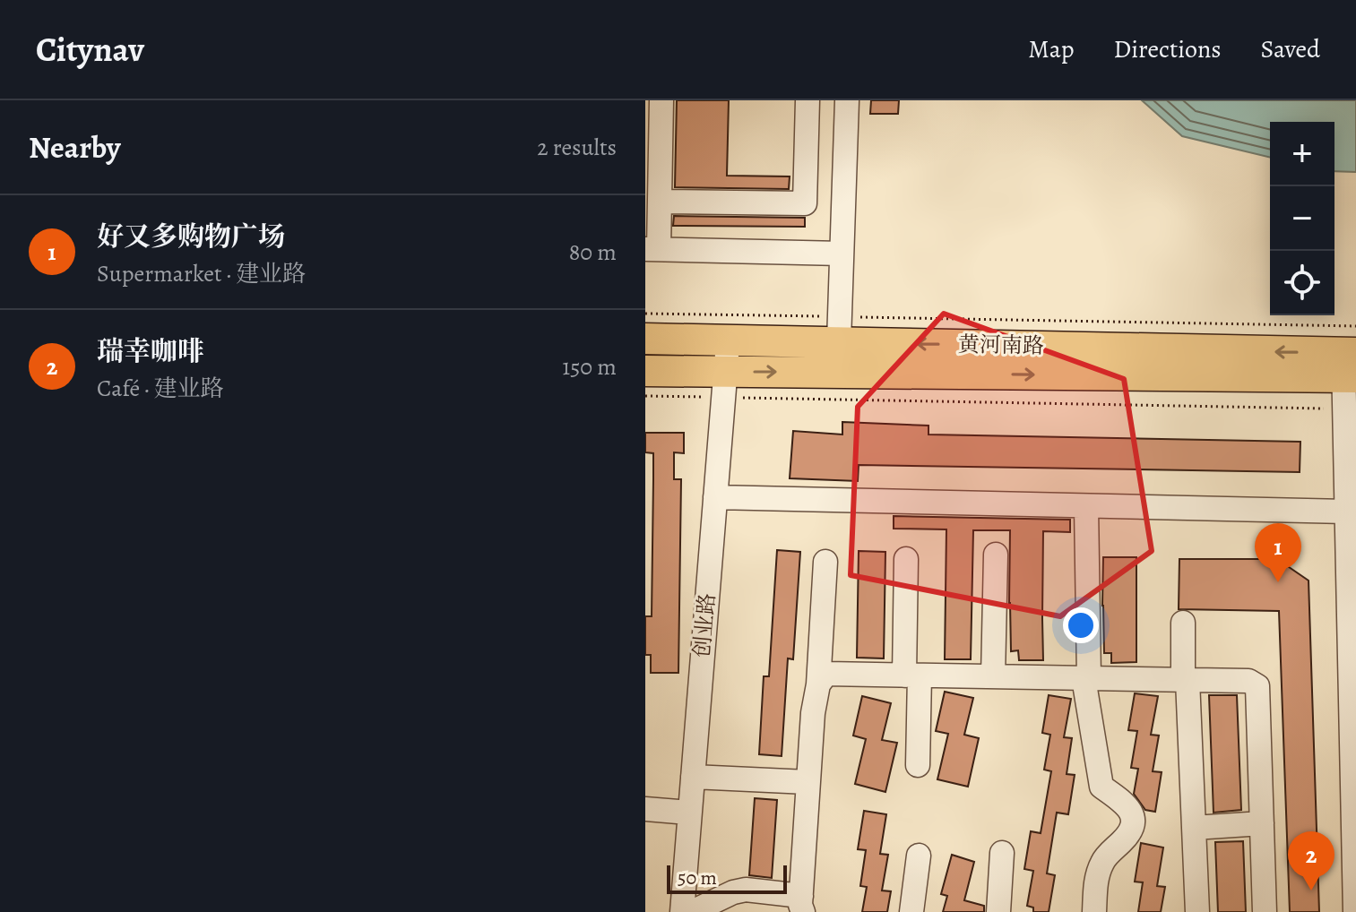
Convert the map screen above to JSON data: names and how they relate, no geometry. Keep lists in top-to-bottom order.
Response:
{
  "streets": {
    "main road": ["黄河南路"],
    "street": ["创业路"]
  },
  "crossings": [
    ["黄河南路", "创业路"]
  ],
  "scale_bar": "50 m",
  "page": {
    "header": "Citynav",
    "nav": ["Map", "Directions", "Saved"],
    "heading": ["Nearby", "2 results"],
    "map_buttons": ["+", "−"],
    "list": [
      {
        "mark": "1",
        "name": "好又多购物广场",
        "note": "Supermarket · 建业路",
        "value": "80 m"
      },
      {
        "mark": "2",
        "name": "瑞幸咖啡",
        "note": "Café · 建业路",
        "value": "150 m"
      }
    ],
    "pins": ["1", "2"],
    "scale": "50 m"
  }
}
